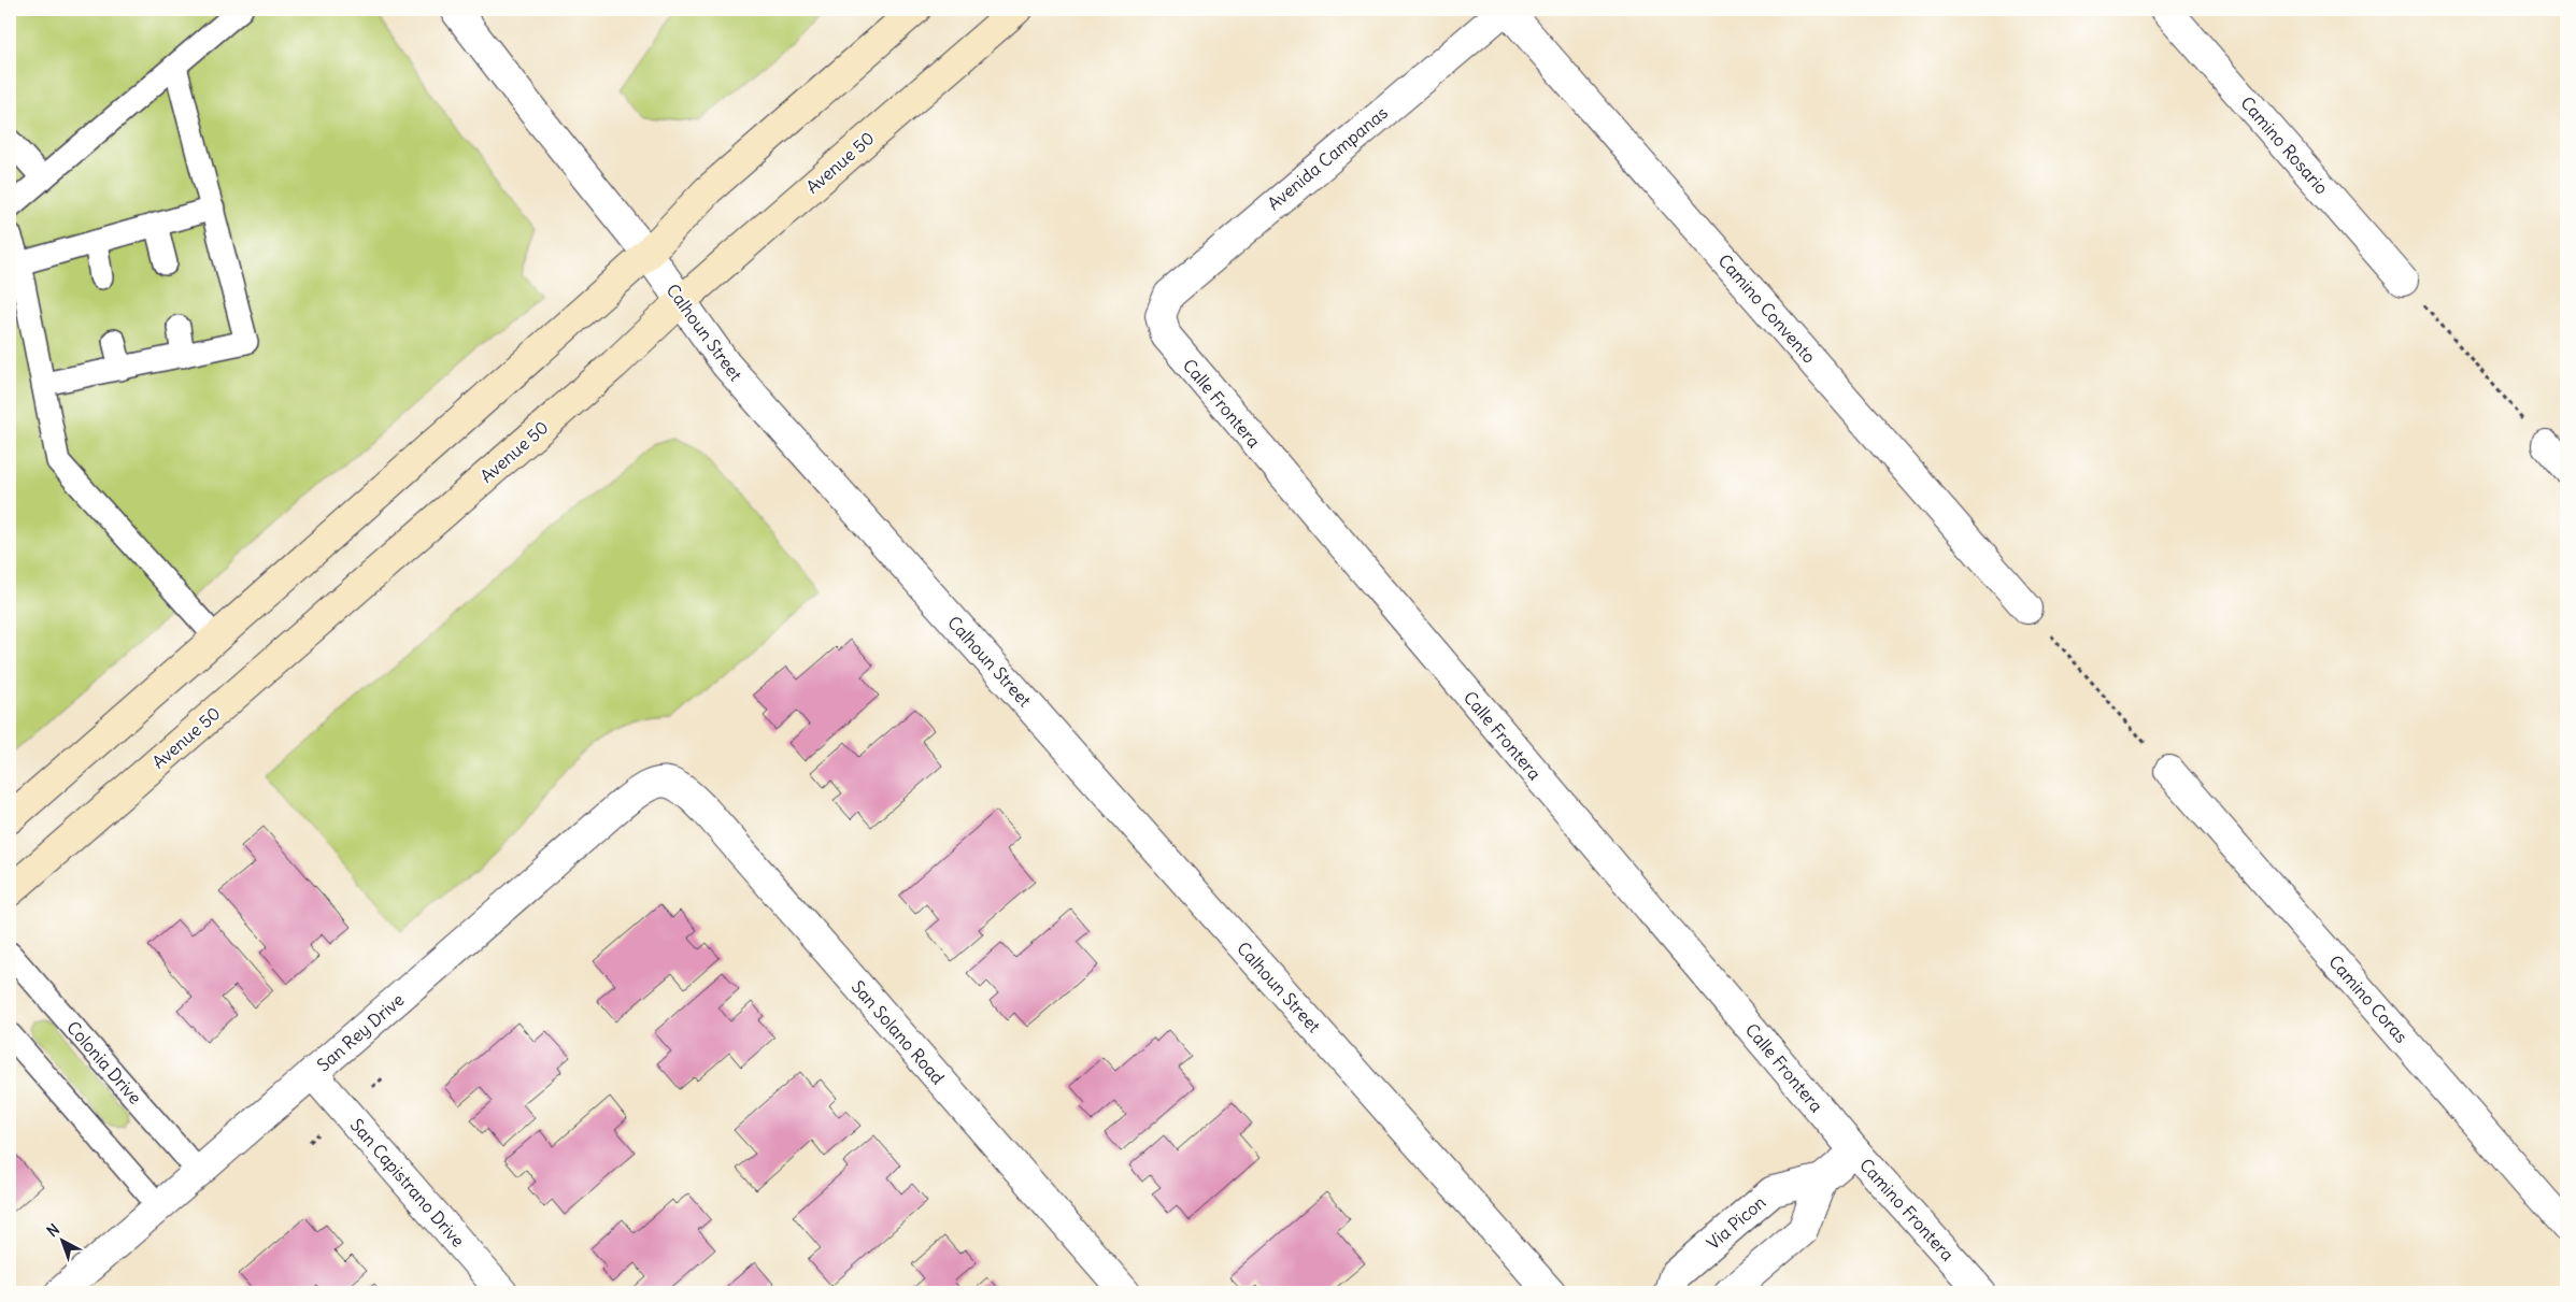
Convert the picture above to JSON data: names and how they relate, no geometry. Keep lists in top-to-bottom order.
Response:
{
  "streets": {
    "main road": ["Avenue 50"],
    "street": [
      "Camino Rosario",
      "Avenida Campanas",
      "Camino Convento",
      "Calhoun Street",
      "Calle Frontera",
      "Camino Coras",
      "San Rey Drive",
      "San Solano Road",
      "San Capistrano Drive",
      "Camino Frontera",
      "Via Picon"
    ],
    "lane": ["Colonia Drive"]
  },
  "crossings": [
    ["Avenida Campanas", "Camino Convento"],
    ["Avenida Campanas", "Calle Frontera"],
    ["Avenue 50", "Calhoun Street"],
    ["Calle Frontera", "Camino Frontera"],
    ["Calle Frontera", "Via Picon"],
    ["San Rey Drive", "San Solano Road"],
    ["San Rey Drive", "Colonia Drive"],
    ["San Rey Drive", "San Capistrano Drive"],
    ["Camino Frontera", "Via Picon"]
  ],
  "north": "top left"
}
